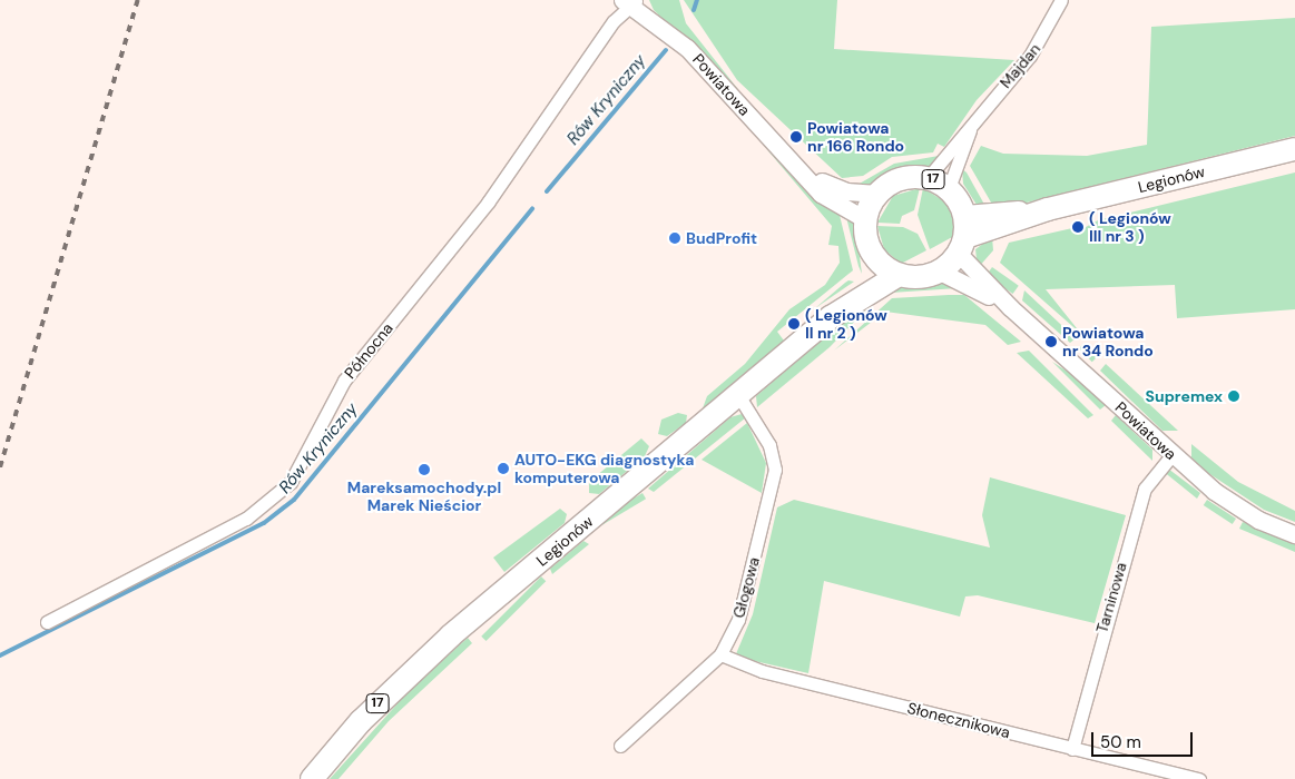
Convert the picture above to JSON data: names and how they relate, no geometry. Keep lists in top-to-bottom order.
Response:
{
  "streets": {
    "highway": ["17", "Legionów"],
    "street": [
      "Majdan",
      "Powiatowa",
      "Północna",
      "Głogowa",
      "Tarninowa",
      "Słonecznikowa"
    ]
  },
  "crossings": [
    ["Majdan", "Powiatowa"],
    ["Majdan", "17"],
    ["Majdan", "Legionów"],
    ["Powiatowa", "17"],
    ["Powiatowa", "Legionów"],
    ["Powiatowa", "Północna"],
    ["Powiatowa", "Tarninowa"],
    ["17", "Legionów"],
    ["Legionów", "Głogowa"],
    ["Głogowa", "Słonecznikowa"],
    ["Tarninowa", "Słonecznikowa"]
  ],
  "water": ["Rów Kryniczny"],
  "places": [
    "Powiatowa nr 166 Rondo",
    "( Legionów III nr 3 )",
    "BudProfit",
    "( Legionów II nr 2 )",
    "Powiatowa nr 34 Rondo",
    "Supremex",
    "AUTO-EKG diagnostyka komputerowa",
    "Mareksamochody.pl Marek Nieścior"
  ],
  "scale_bar": "50 m"
}
